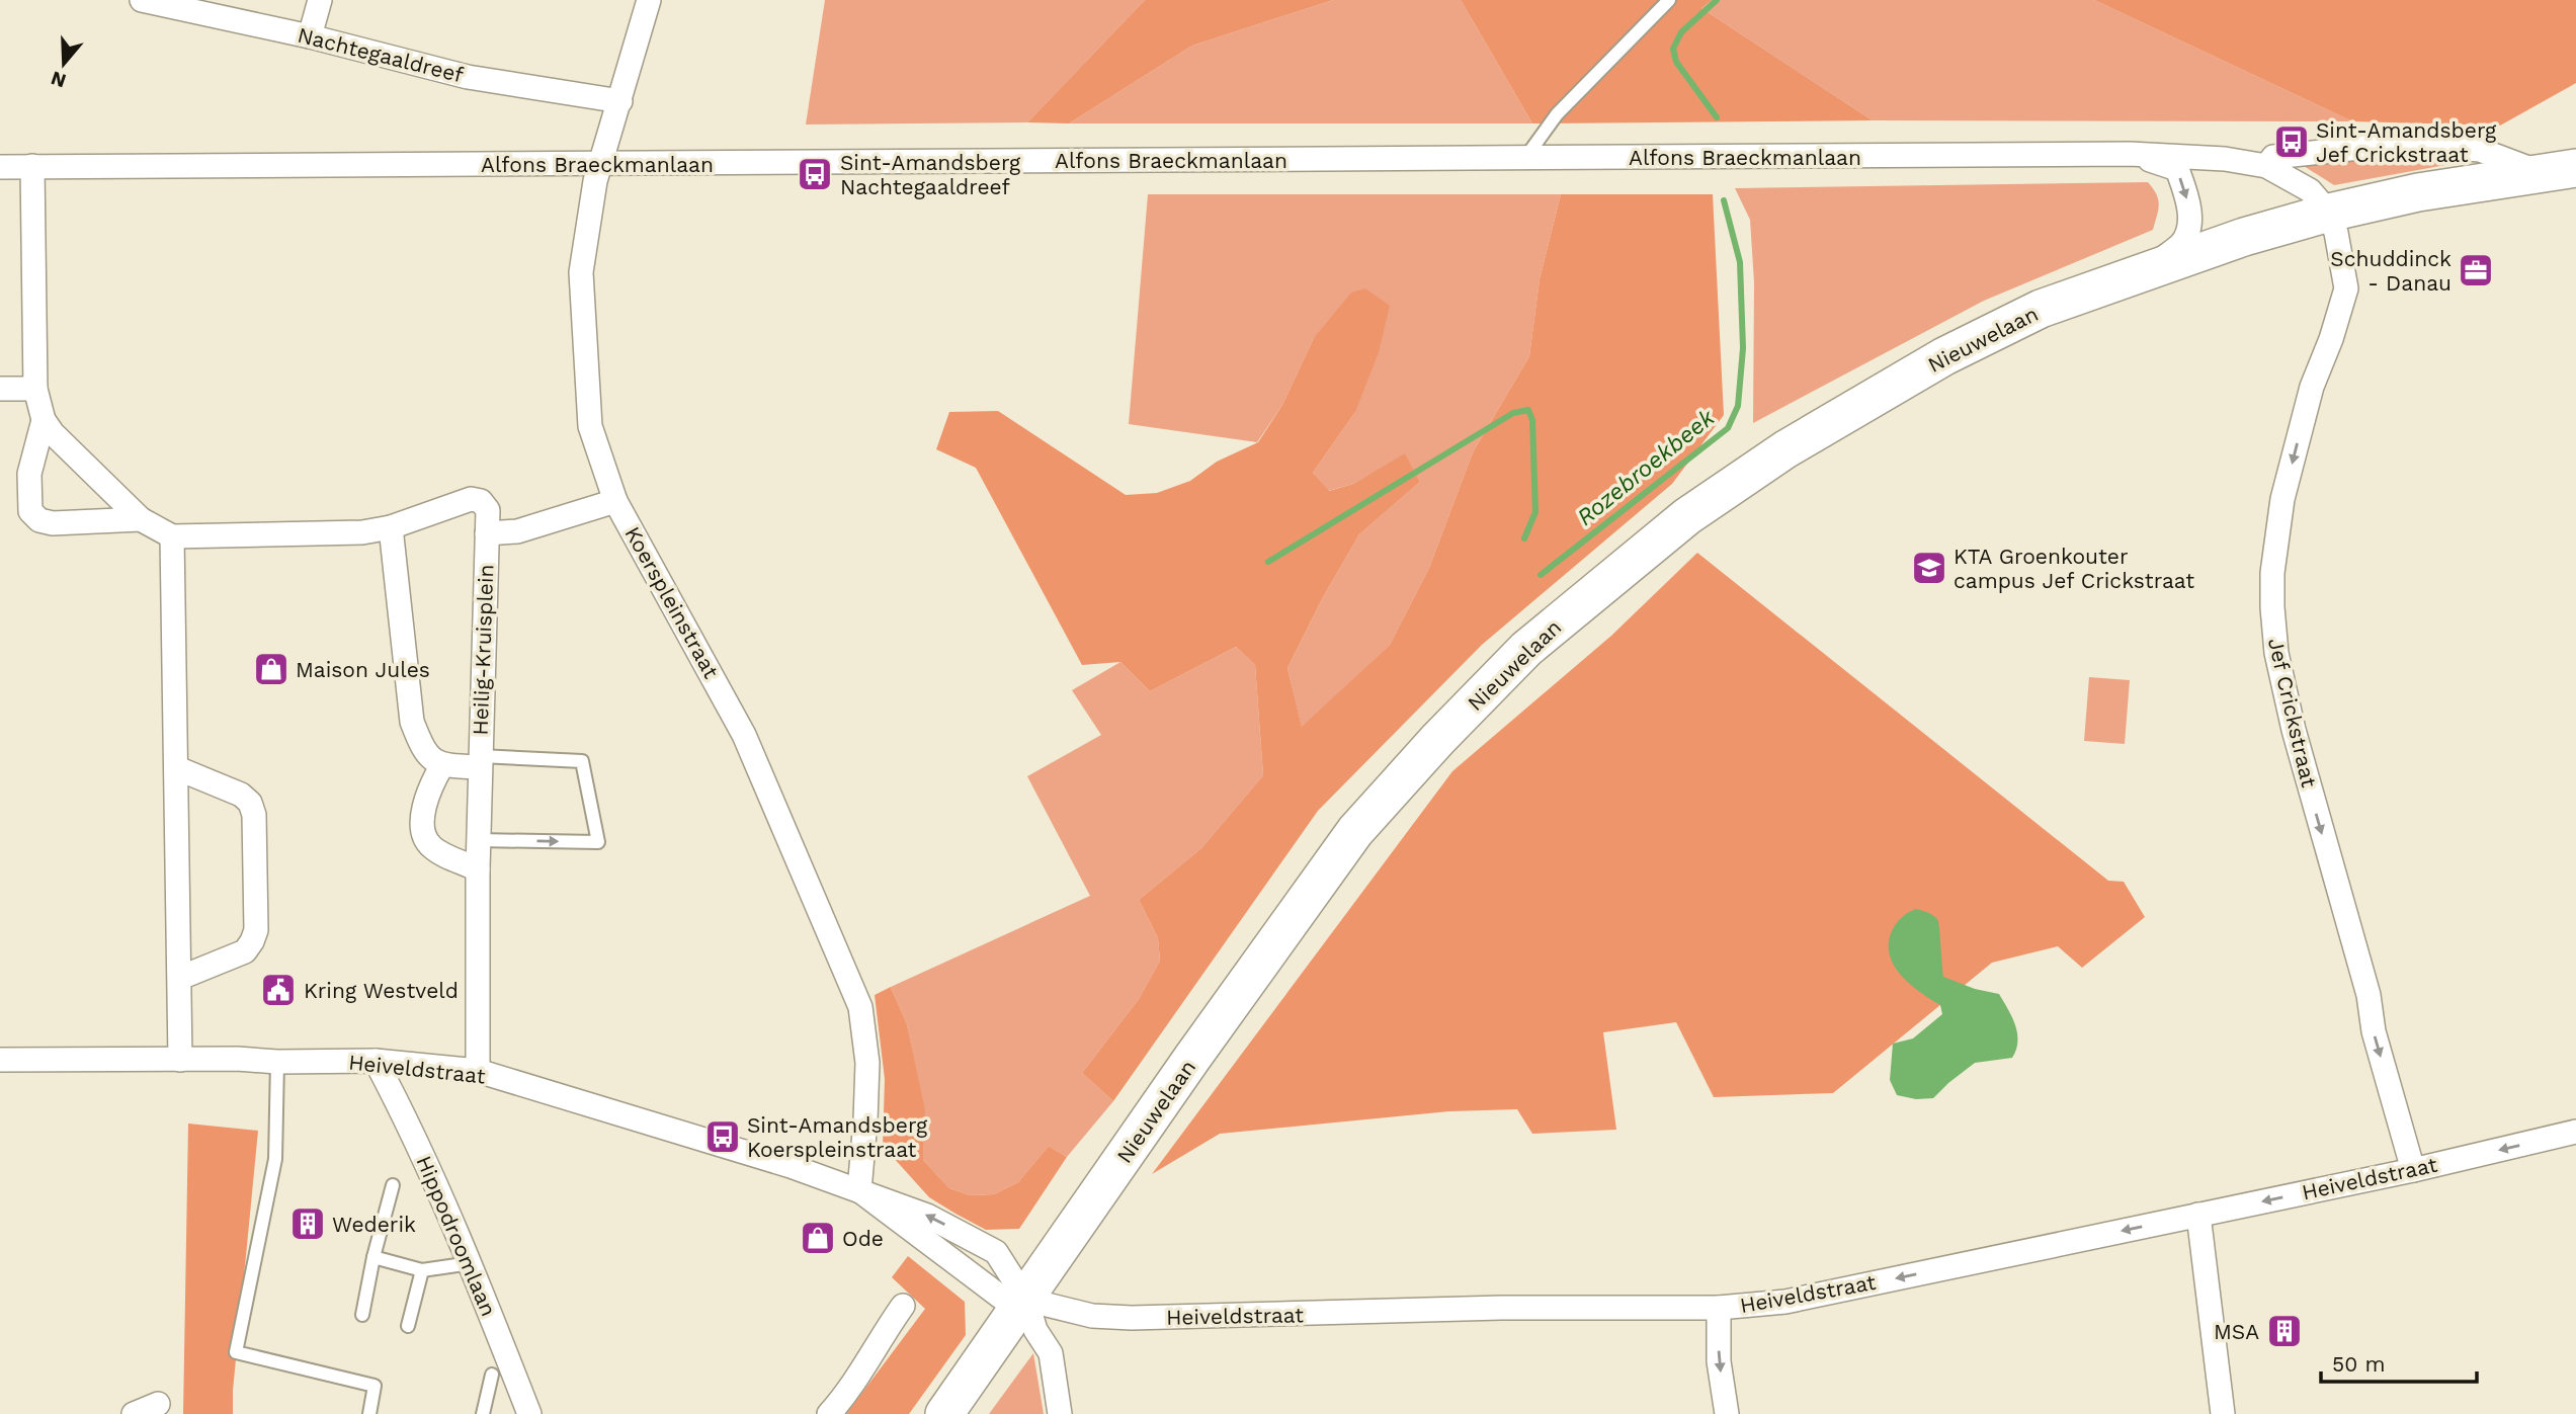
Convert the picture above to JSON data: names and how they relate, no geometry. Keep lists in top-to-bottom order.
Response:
{
  "streets": {
    "main road": ["Nieuwelaan"],
    "street": [
      "Nachtegaaldreef",
      "Alfons Braeckmanlaan",
      "Koerspleinstraat",
      "Heilig-Kruisplein",
      "Jef Crickstraat",
      "Heiveldstraat",
      "Hippodroomlaan"
    ]
  },
  "crossings": [
    ["Nachtegaaldreef", "Koerspleinstraat"],
    ["Alfons Braeckmanlaan", "Nieuwelaan"],
    ["Alfons Braeckmanlaan", "Koerspleinstraat"],
    ["Alfons Braeckmanlaan", "Jef Crickstraat"],
    ["Nieuwelaan", "Jef Crickstraat"],
    ["Nieuwelaan", "Heiveldstraat"],
    ["Koerspleinstraat", "Heiveldstraat"],
    ["Heilig-Kruisplein", "Heiveldstraat"],
    ["Jef Crickstraat", "Heiveldstraat"],
    ["Heiveldstraat", "Hippodroomlaan"]
  ],
  "one_way": ["Jef Crickstraat", "Heiveldstraat"],
  "water": ["Rozebroekbeek"],
  "places": {
    "bus stop": ["Sint-Amandsberg Jef Crickstraat", "Sint-Amandsberg Nachtegaaldreef", "Sint-Amandsberg Koerspleinstraat"],
    "office": ["Schuddinck - Danau"],
    "school or university": ["KTA Groenkouter campus Jef Crickstraat"],
    "shop": ["Maison Jules", "Ode"],
    "public building": ["Kring Westveld"],
    "building": ["Wederik", "MSA"]
  },
  "scale_bar": "50 m",
  "north": "bottom"
}
